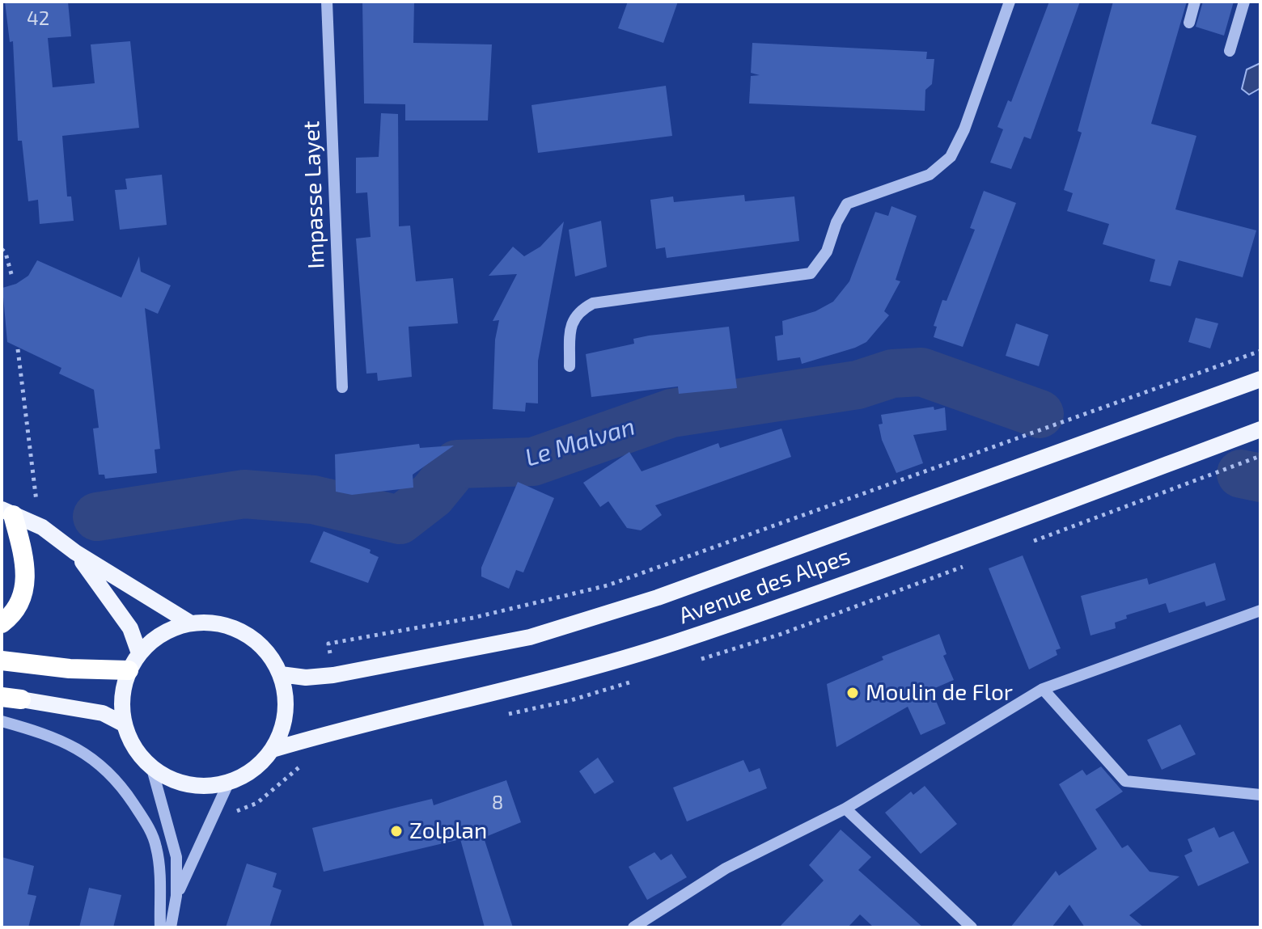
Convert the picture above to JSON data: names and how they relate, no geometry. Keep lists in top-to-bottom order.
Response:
{
  "streets": {
    "main road": ["Avenue des Alpes"],
    "street": ["Impasse Layet"]
  },
  "water": ["Le Malvan"],
  "places": ["Moulin de Flor", "Zolplan"],
  "house_numbers": ["42", "8"]
}
